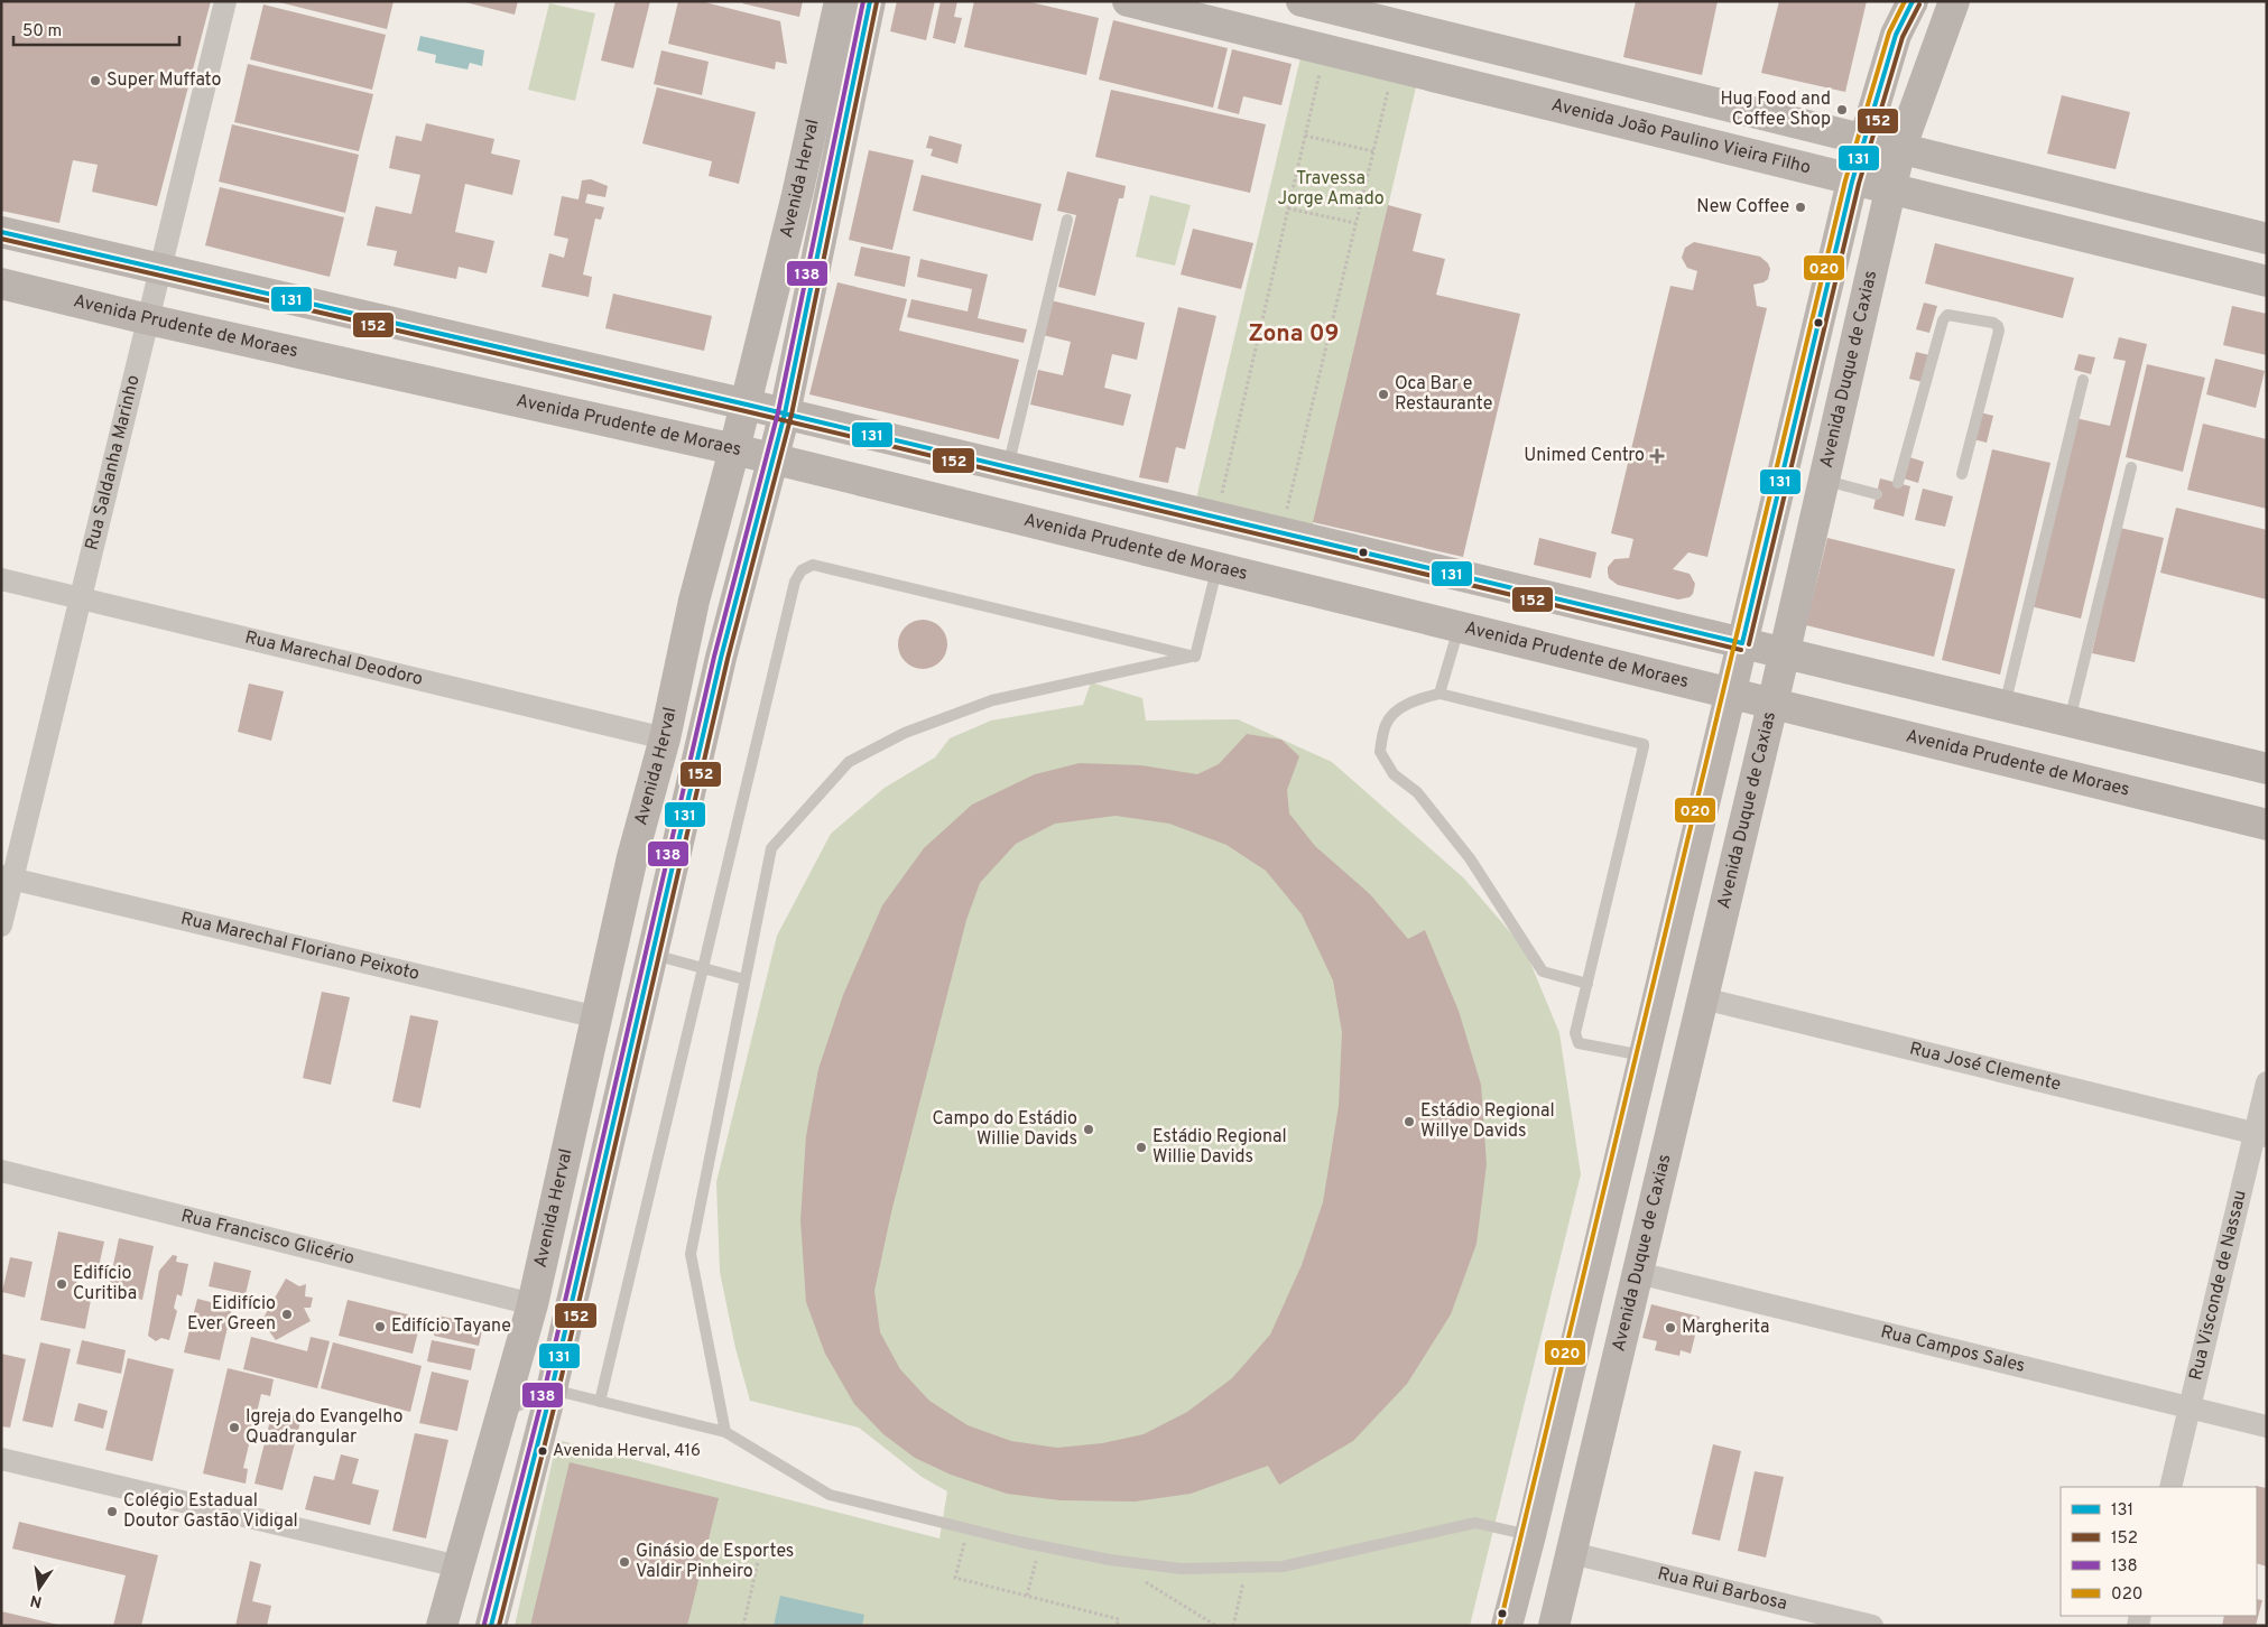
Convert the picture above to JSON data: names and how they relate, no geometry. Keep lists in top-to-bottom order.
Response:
{
  "streets": {
    "main road": [
      "Avenida João Paulino Vieira Filho",
      "Avenida Herval",
      "Avenida Prudente de Moraes",
      "Avenida Duque de Caxias"
    ],
    "street": [
      "Rua Saldanha Marinho",
      "Rua Marechal Deodoro",
      "Rua Marechal Floriano Peixoto",
      "Rua José Clemente",
      "Rua Francisco Glicério",
      "Rua Visconde de Nassau",
      "Rua Campos Sales",
      "Rua Rui Barbosa"
    ]
  },
  "crossings": [
    ["Avenida João Paulino Vieira Filho", "Avenida Duque de Caxias"],
    ["Avenida Herval", "Avenida Prudente de Moraes"],
    ["Avenida Herval", "Rua Marechal Deodoro"],
    ["Avenida Herval", "Rua Marechal Floriano Peixoto"],
    ["Avenida Herval", "Rua Francisco Glicério"],
    ["Avenida Prudente de Moraes", "Avenida Duque de Caxias"],
    ["Avenida Prudente de Moraes", "Rua Saldanha Marinho"],
    ["Avenida Duque de Caxias", "Rua José Clemente"],
    ["Avenida Duque de Caxias", "Rua Campos Sales"],
    ["Avenida Duque de Caxias", "Rua Rui Barbosa"],
    ["Rua Saldanha Marinho", "Rua Marechal Deodoro"],
    ["Rua Saldanha Marinho", "Rua Marechal Floriano Peixoto"],
    ["Rua José Clemente", "Rua Visconde de Nassau"],
    ["Rua Visconde de Nassau", "Rua Campos Sales"]
  ],
  "districts": ["Zona 09"],
  "parks": ["Travessa Jorge Amado"],
  "places": {
    "other": [
      "Super Muffato",
      "Hug Food and Coffee Shop",
      "New Coffee",
      "Oca Bar e Restaurante",
      "Estádio Regional Willye Davids",
      "Campo do Estádio Willie Davids",
      "Estádio Regional Willie Davids",
      "Edifício Curitiba",
      "Eidifício Ever Green",
      "Edifício Tayane",
      "Margherita",
      "Igreja do Evangelho Quadrangular",
      "Avenida Herval, 416",
      "Colégio Estadual Doutor Gastão Vidigal",
      "Ginásio de Esportes Valdir Pinheiro"
    ],
    "health": ["Unimed Centro"]
  },
  "lines": [
    "transit line 131",
    "transit line 138",
    "transit line 020",
    "transit line 152"
  ],
  "legend": [
    "131",
    "152",
    "138",
    "020"
  ],
  "scale_bar": "50 m",
  "north": "bottom"
}
